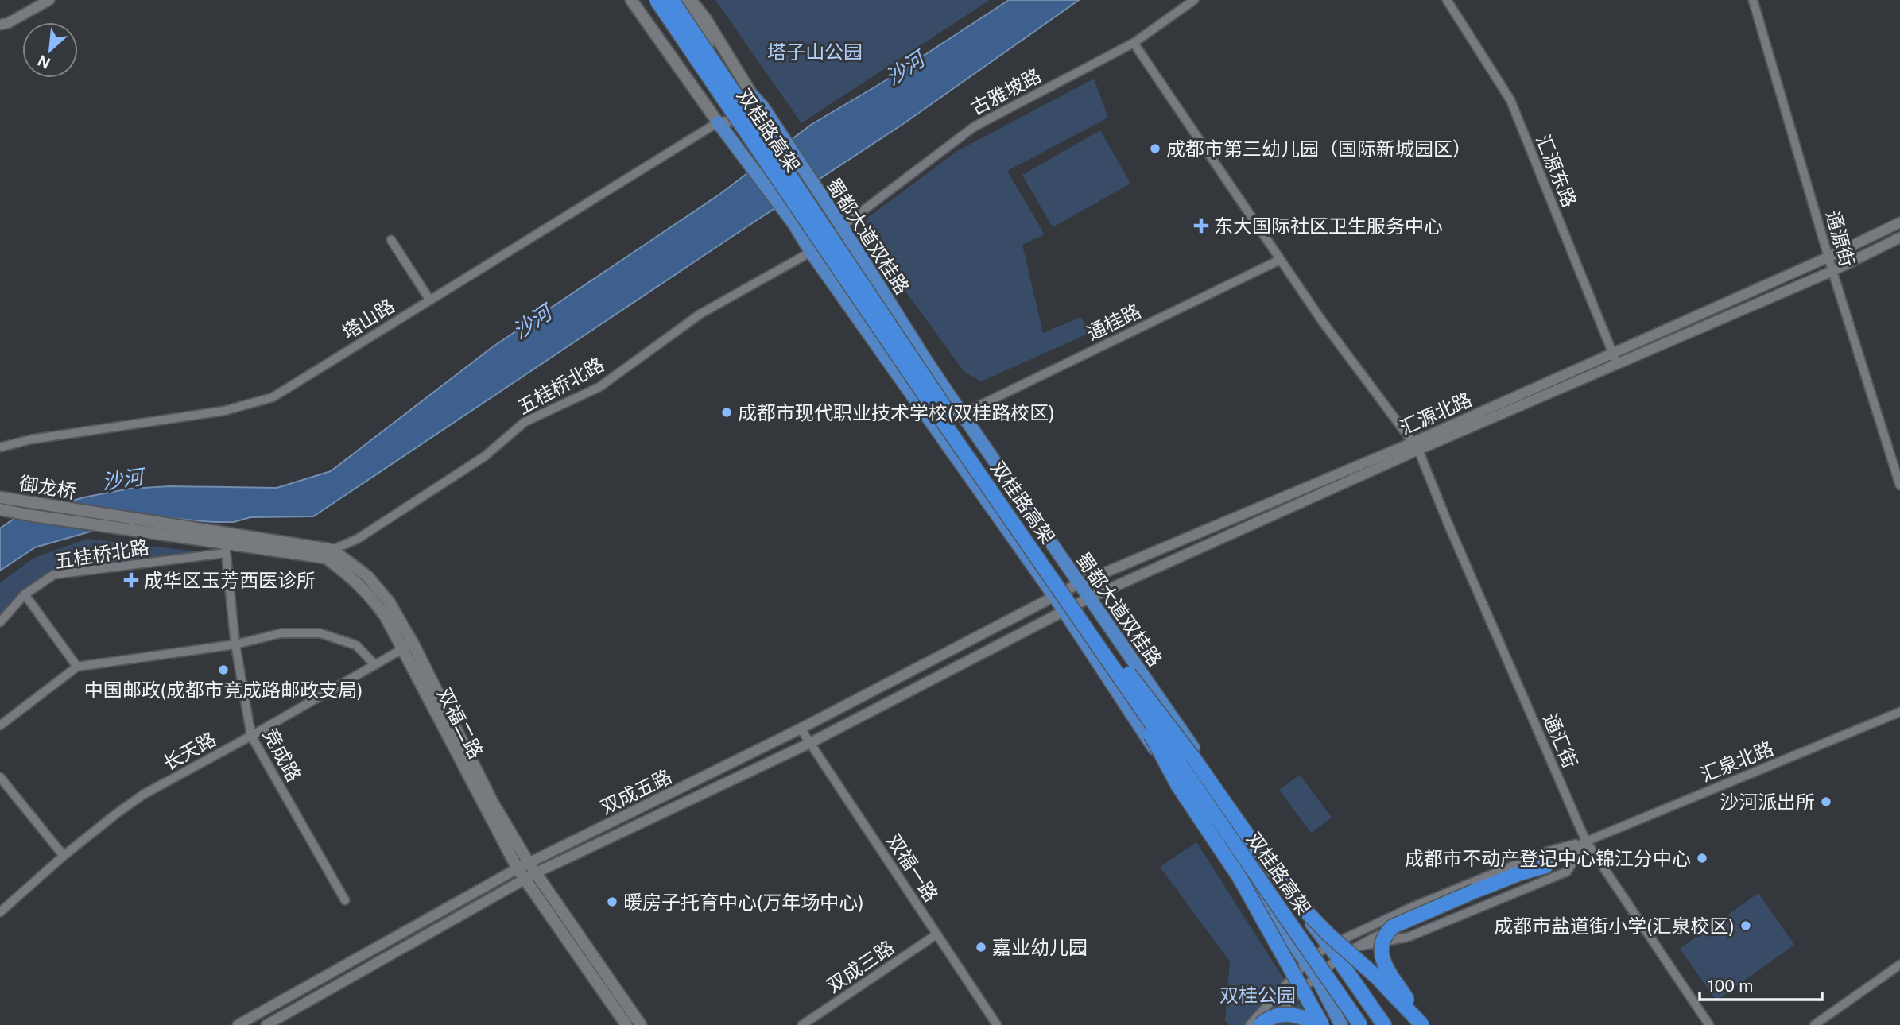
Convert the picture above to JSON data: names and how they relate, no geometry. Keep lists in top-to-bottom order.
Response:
{
  "streets": {
    "highway": ["双桂路高架"],
    "main road": ["蜀都大道双桂路", "御龙桥", "双福二路"],
    "street": [
      "古雅坡路",
      "汇源东路",
      "通源街",
      "塔山路",
      "通桂路",
      "五桂桥北路",
      "汇源北路",
      "通汇街",
      "长天路",
      "竞成路",
      "汇泉北路",
      "双成五路",
      "双福一路",
      "双成三路"
    ]
  },
  "crossings": [
    ["古雅坡路", "蜀都大道双桂路"],
    ["古雅坡路", "五桂桥北路"],
    ["古雅坡路", "通汇街"],
    ["双桂路高架", "蜀都大道双桂路"],
    ["汇源东路", "汇源北路"],
    ["蜀都大道双桂路", "通桂路"],
    ["蜀都大道双桂路", "五桂桥北路"],
    ["蜀都大道双桂路", "汇源北路"],
    ["蜀都大道双桂路", "汇泉北路"],
    ["通源街", "汇源北路"],
    ["通桂路", "通汇街"],
    ["五桂桥北路", "御龙桥"],
    ["五桂桥北路", "双福二路"],
    ["五桂桥北路", "竞成路"],
    ["汇源北路", "通汇街"],
    ["汇源北路", "双成五路"],
    ["御龙桥", "双福二路"],
    ["御龙桥", "竞成路"],
    ["双福二路", "长天路"],
    ["双福二路", "竞成路"],
    ["双福二路", "双成五路"],
    ["通汇街", "汇泉北路"],
    ["长天路", "竞成路"],
    ["双成五路", "双福一路"],
    ["双福一路", "双成三路"]
  ],
  "water": ["沙河"],
  "parks": ["塔子山公园", "双桂公园"],
  "places": {
    "other": [
      "成都市第三幼儿园（国际新城园区）",
      "成都市现代职业技术学校(双桂路校区)",
      "中国邮政(成都市竞成路邮政支局)",
      "沙河派出所",
      "成都市不动产登记中心锦江分中心",
      "暖房子托育中心(万年场中心)",
      "成都市盐道街小学(汇泉校区)",
      "嘉业幼儿园"
    ],
    "health": ["东大国际社区卫生服务中心", "成华区玉芳西医诊所"]
  },
  "scale_bar": "100 m",
  "north": "bottom left"
}
